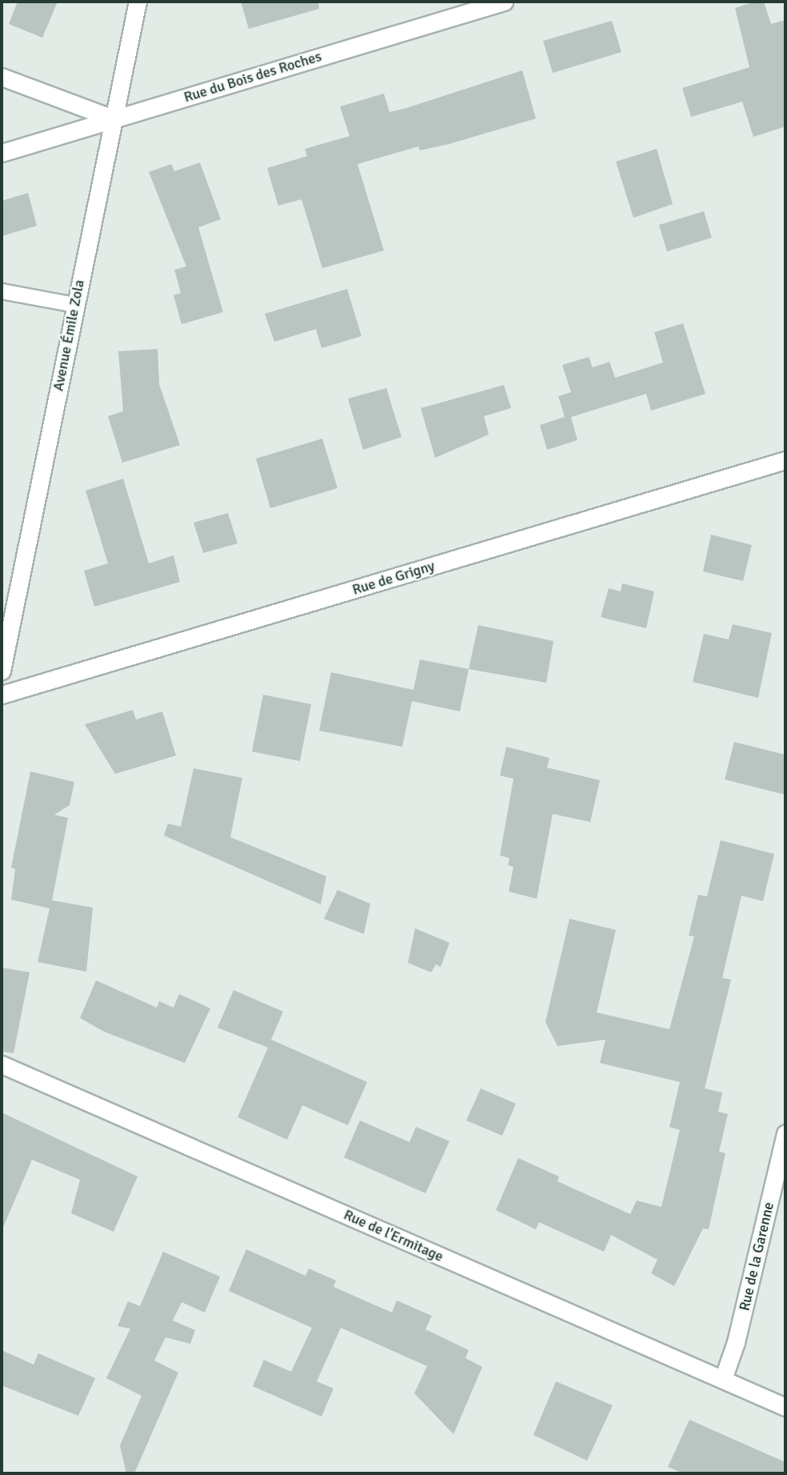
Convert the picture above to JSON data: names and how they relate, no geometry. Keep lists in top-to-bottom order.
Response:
{
  "streets": {
    "street": [
      "Rue du Bois des Roches",
      "Avenue Émile Zola",
      "Rue de Grigny",
      "Rue de l'Ermitage",
      "Rue de la Garenne"
    ]
  },
  "crossings": [
    ["Rue du Bois des Roches", "Avenue Émile Zola"],
    ["Rue de l'Ermitage", "Rue de la Garenne"]
  ]
}
